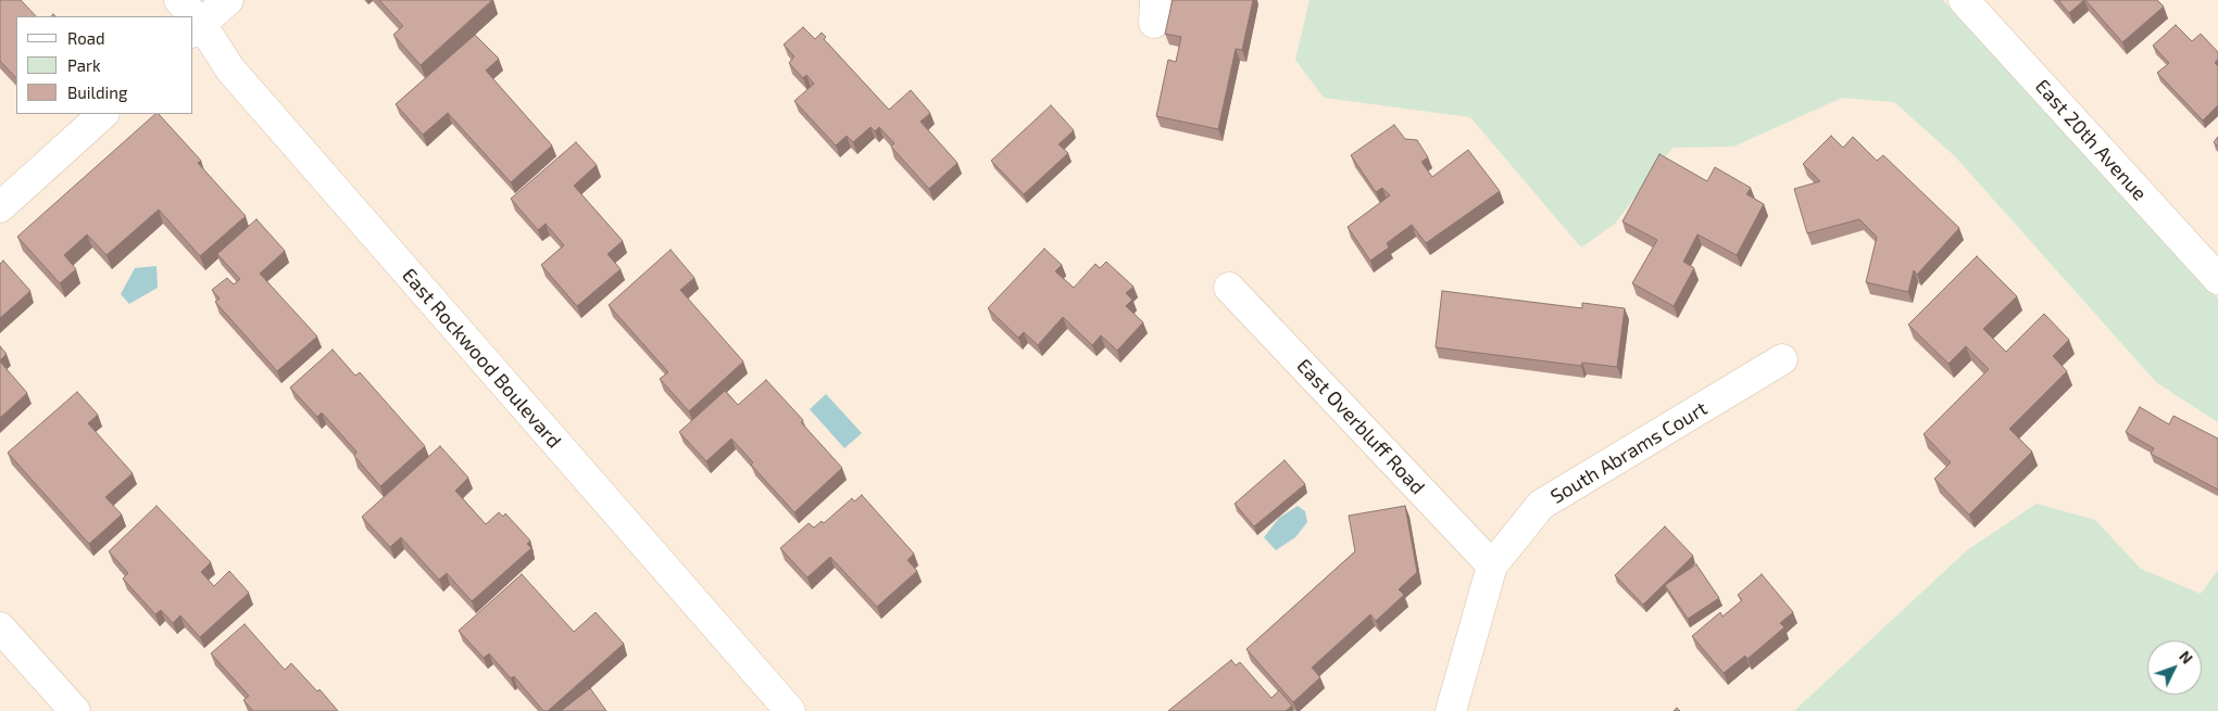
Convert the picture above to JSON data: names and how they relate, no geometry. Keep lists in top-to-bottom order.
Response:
{
  "streets": {
    "street": [
      "East 20th Avenue",
      "East Rockwood Boulevard",
      "East Overbluff Road",
      "South Abrams Court"
    ]
  },
  "crossings": [
    ["East Overbluff Road", "South Abrams Court"]
  ],
  "legend": ["Road", "Park", "Building"],
  "north": "top right"
}
